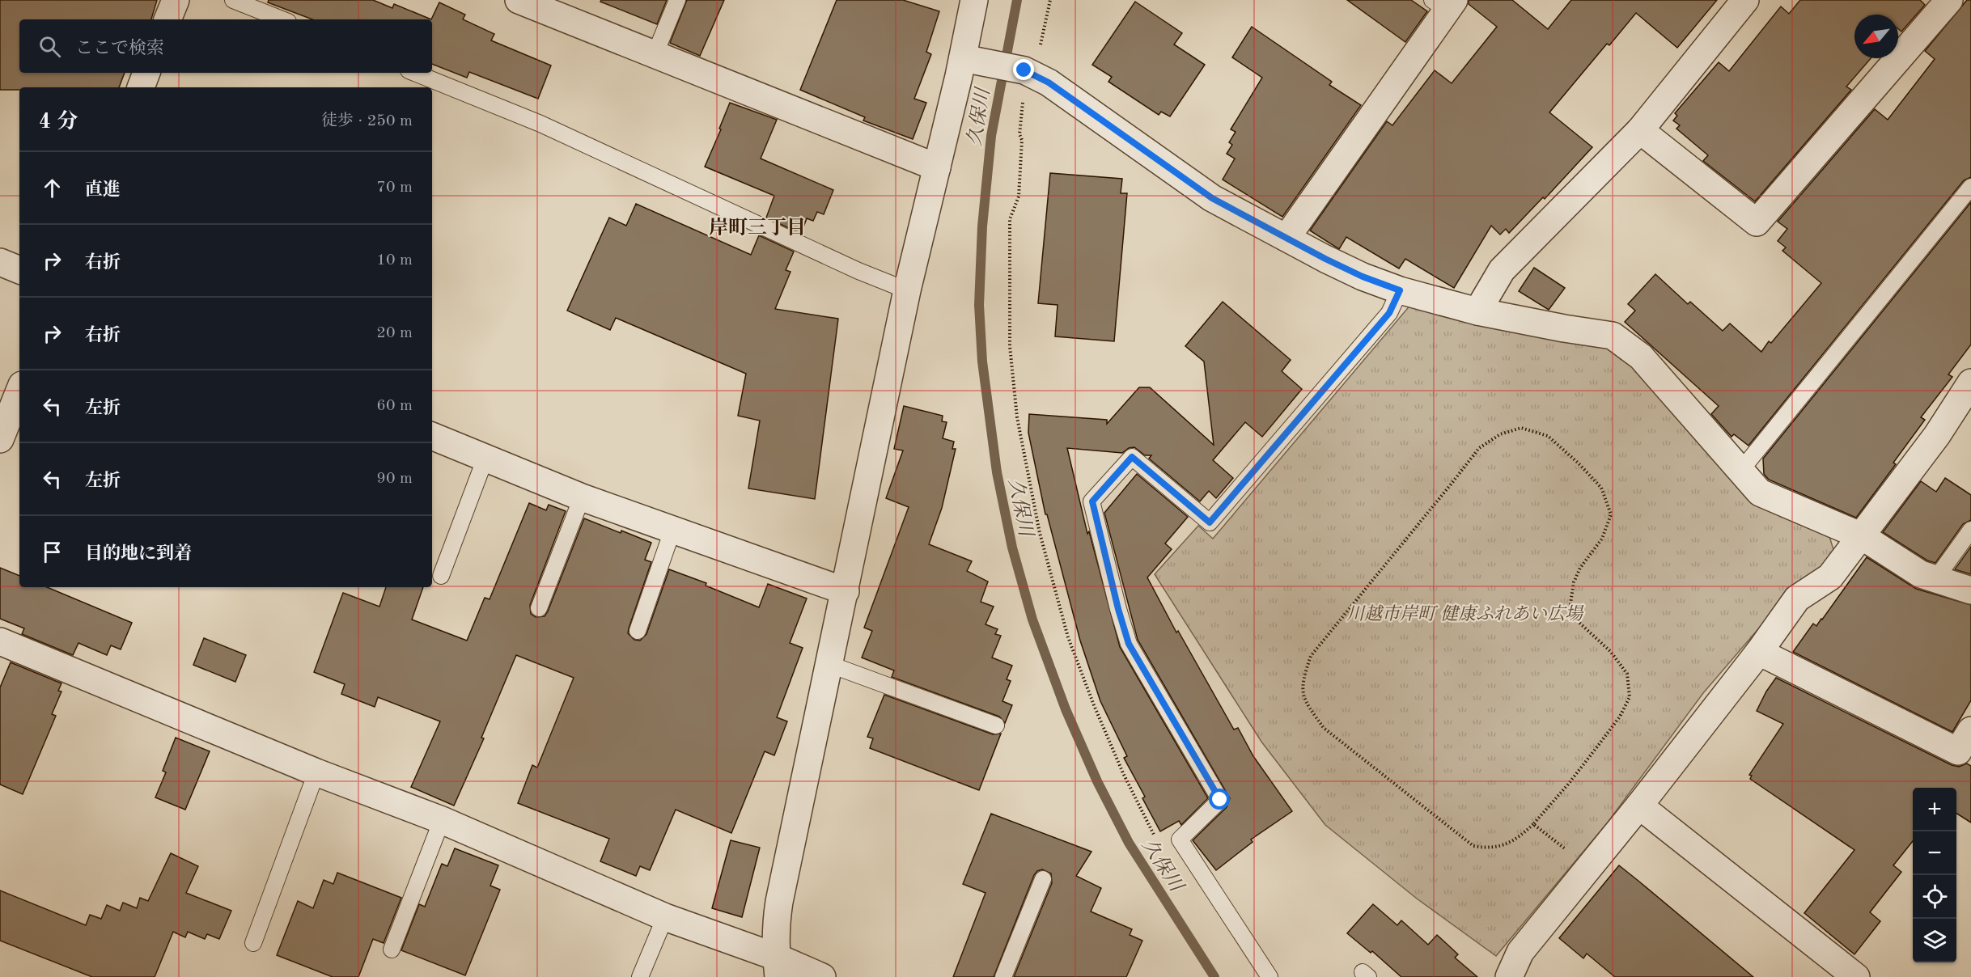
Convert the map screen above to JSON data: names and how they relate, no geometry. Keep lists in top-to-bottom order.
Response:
{
  "districts": ["岸町三丁目"],
  "water": ["久保川"],
  "parks": ["川越市岸町 健康ふれあい広場"],
  "north": "bottom left",
  "page": {
    "search": "ここで検索",
    "heading": ["4 分", "徒歩 · 250 m"],
    "list": [
      ["直進", "70 m"],
      ["右折", "10 m"],
      ["右折", "20 m"],
      ["左折", "60 m"],
      ["左折", "90 m"],
      "目的地に到着"
    ],
    "map_buttons": ["+", "−"]
  }
}
